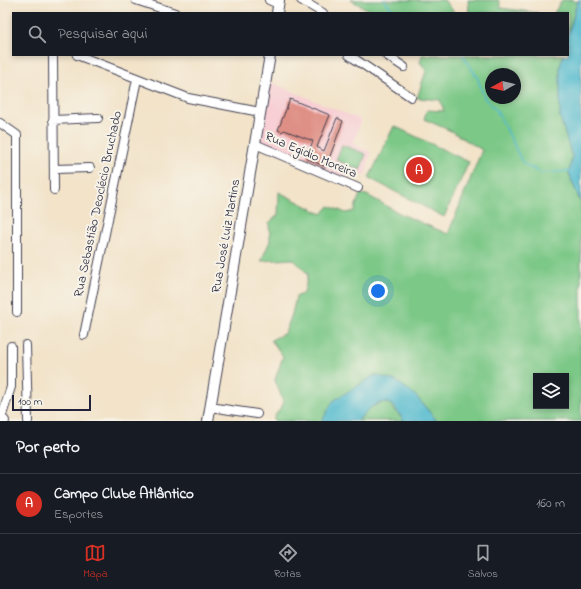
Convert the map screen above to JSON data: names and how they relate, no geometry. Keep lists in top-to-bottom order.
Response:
{
  "streets": {
    "main road": ["Rua José Luiz Martins"],
    "street": ["Rua Egídio Moreira", "Rua Sebastião Deoclécio Bruchado"]
  },
  "crossings": [
    ["Rua Egídio Moreira", "Rua José Luiz Martins"]
  ],
  "scale_bar": "100 m",
  "north": "left",
  "page": {
    "search": "Pesquisar aqui",
    "pins": "A",
    "scale": "100 m",
    "heading": "Por perto",
    "list": [
      {
        "mark": "A",
        "name": "Campo Clube Atlântico",
        "note": "Esportes",
        "value": "160 m"
      }
    ],
    "nav": ["Mapa", "Rotas", "Salvos"]
  }
}
